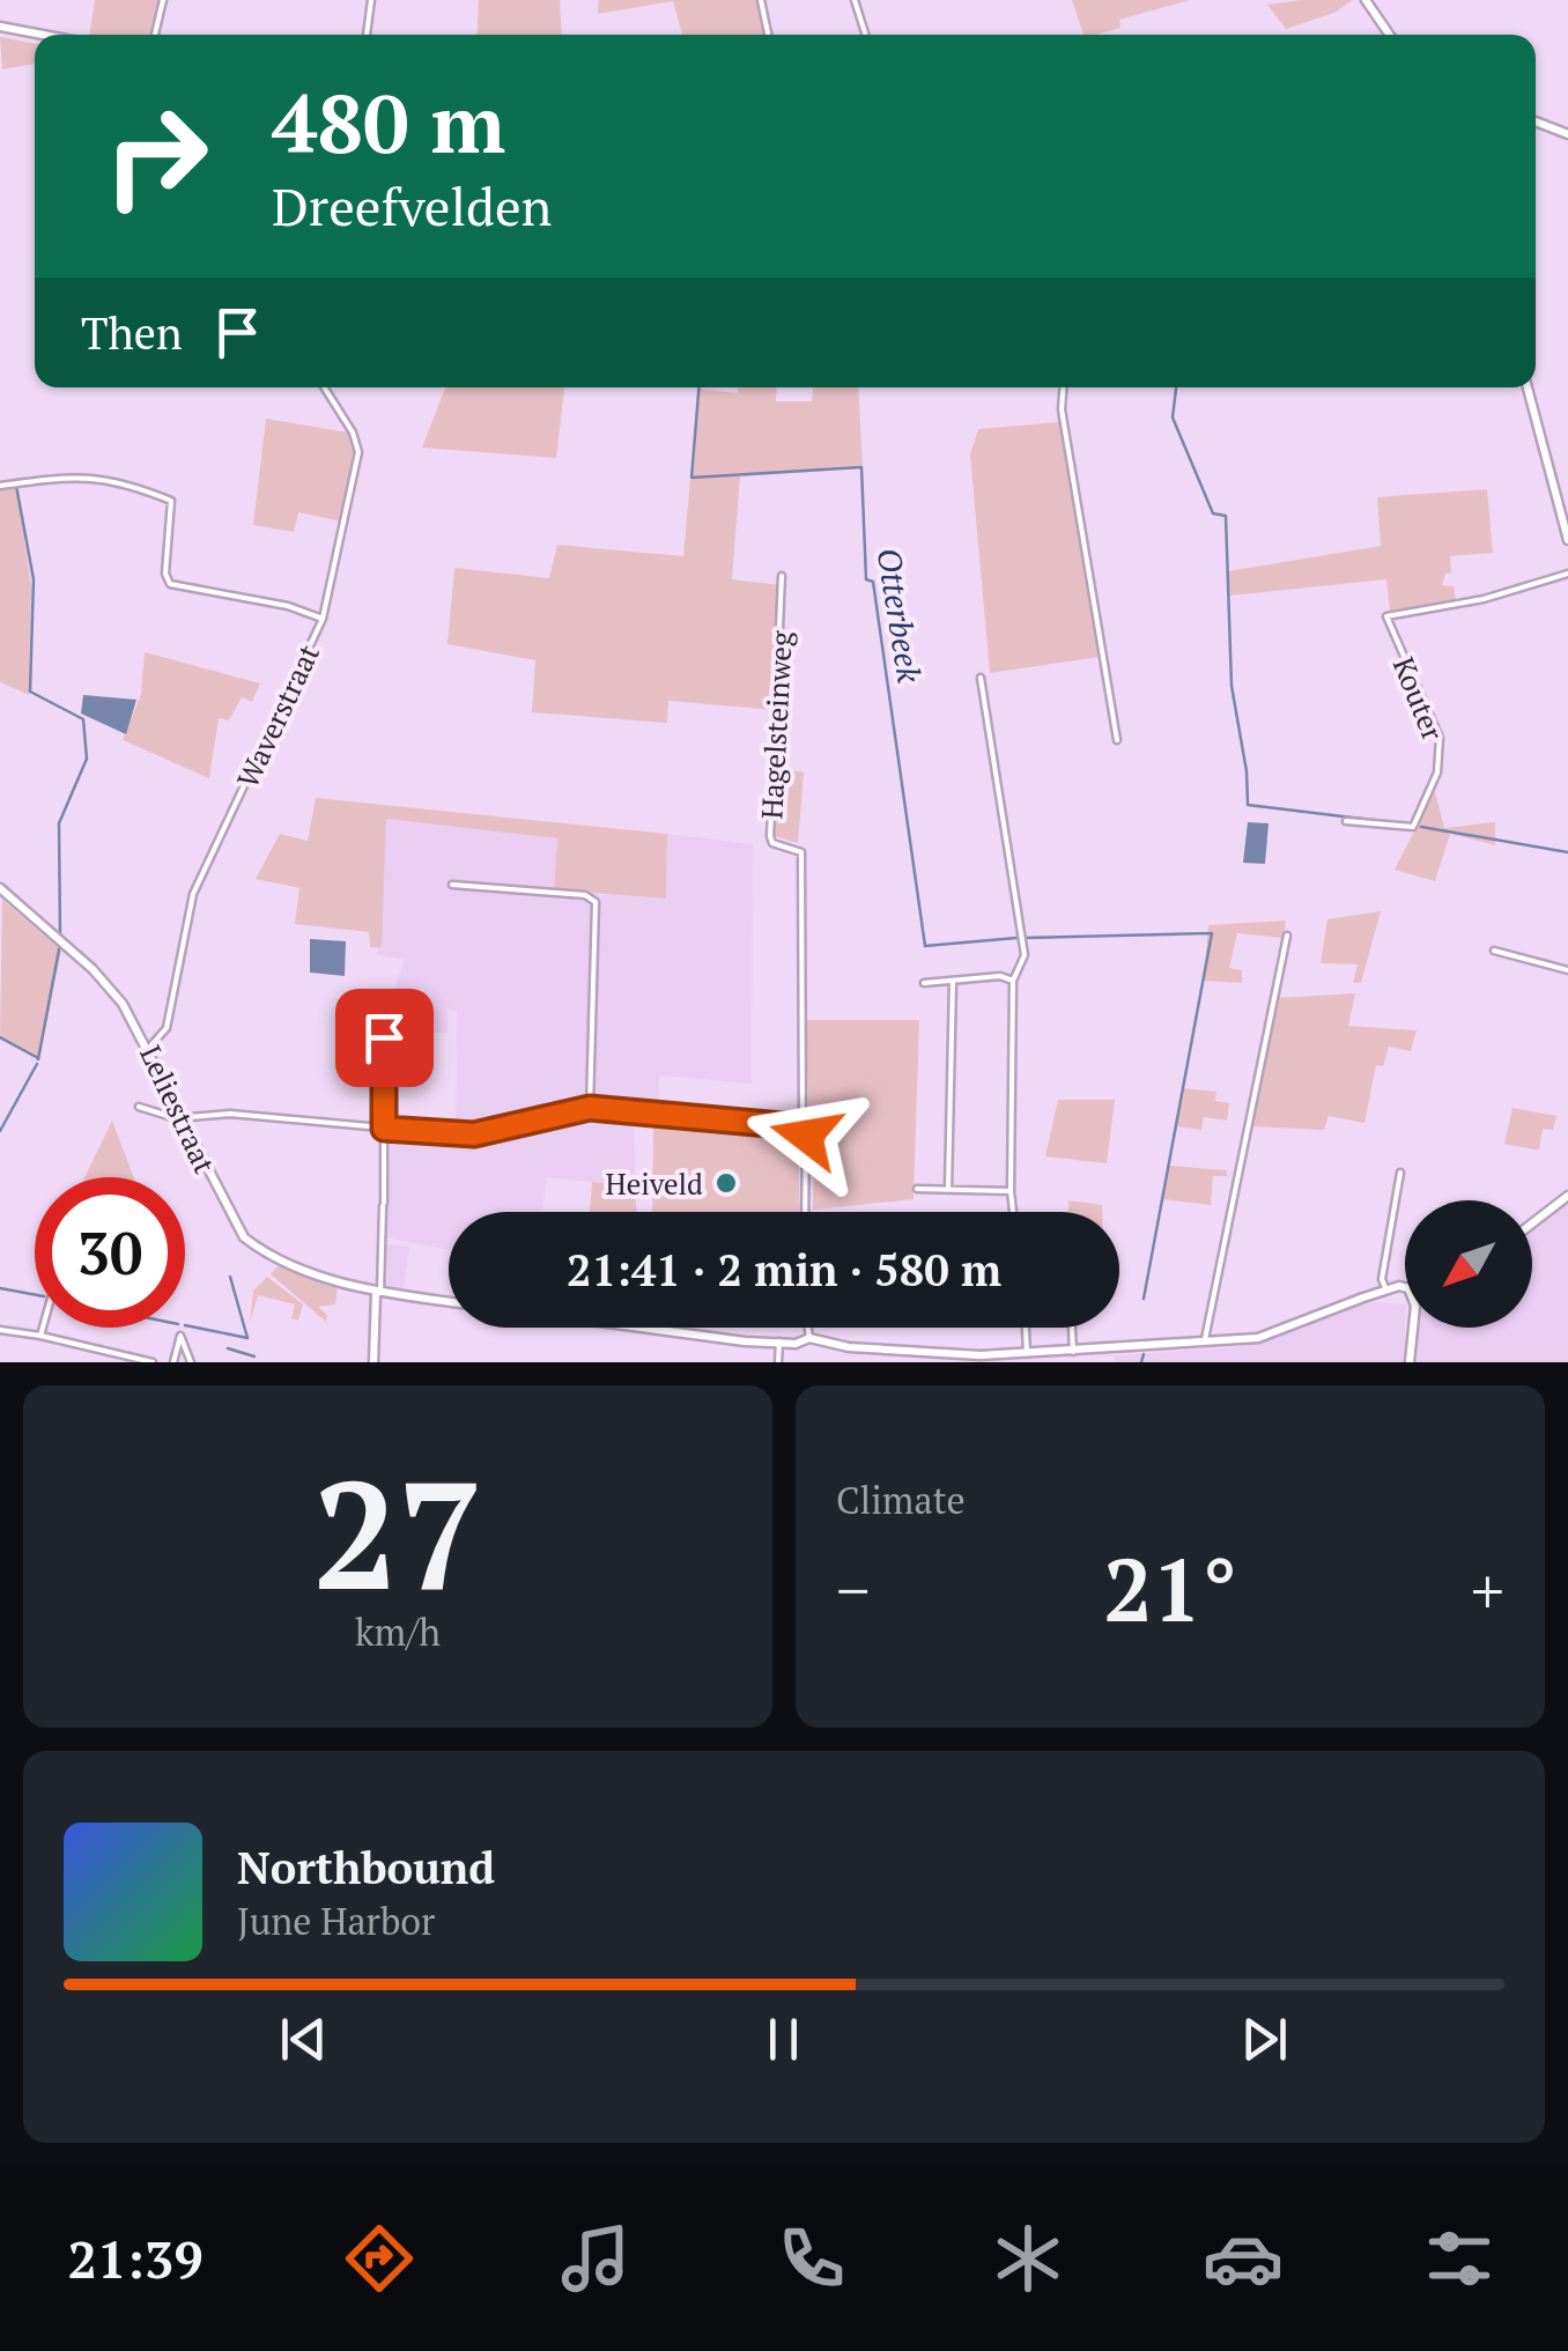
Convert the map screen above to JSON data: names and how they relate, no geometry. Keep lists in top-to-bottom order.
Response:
{
  "streets": {
    "street": [
      "Kouter",
      "Waverstraat",
      "Hagelsteinweg",
      "Leliestraat"
    ]
  },
  "crossings": [
    ["Waverstraat", "Leliestraat"]
  ],
  "water": ["Otterbeek"],
  "places": ["Heiveld"],
  "north": "bottom left",
  "page": {
    "turn": ["480 m", "Dreefvelden"],
    "then": "Then",
    "limit": "30",
    "trip": "21:41 · 2 min · 580 m",
    "tile": [
      ["27", "km/h"],
      "Climate"
    ],
    "heat": ["−", "21°", "+"],
    "song": ["Northbound", "June Harbor"],
    "tabs": "21:39"
  }
}
